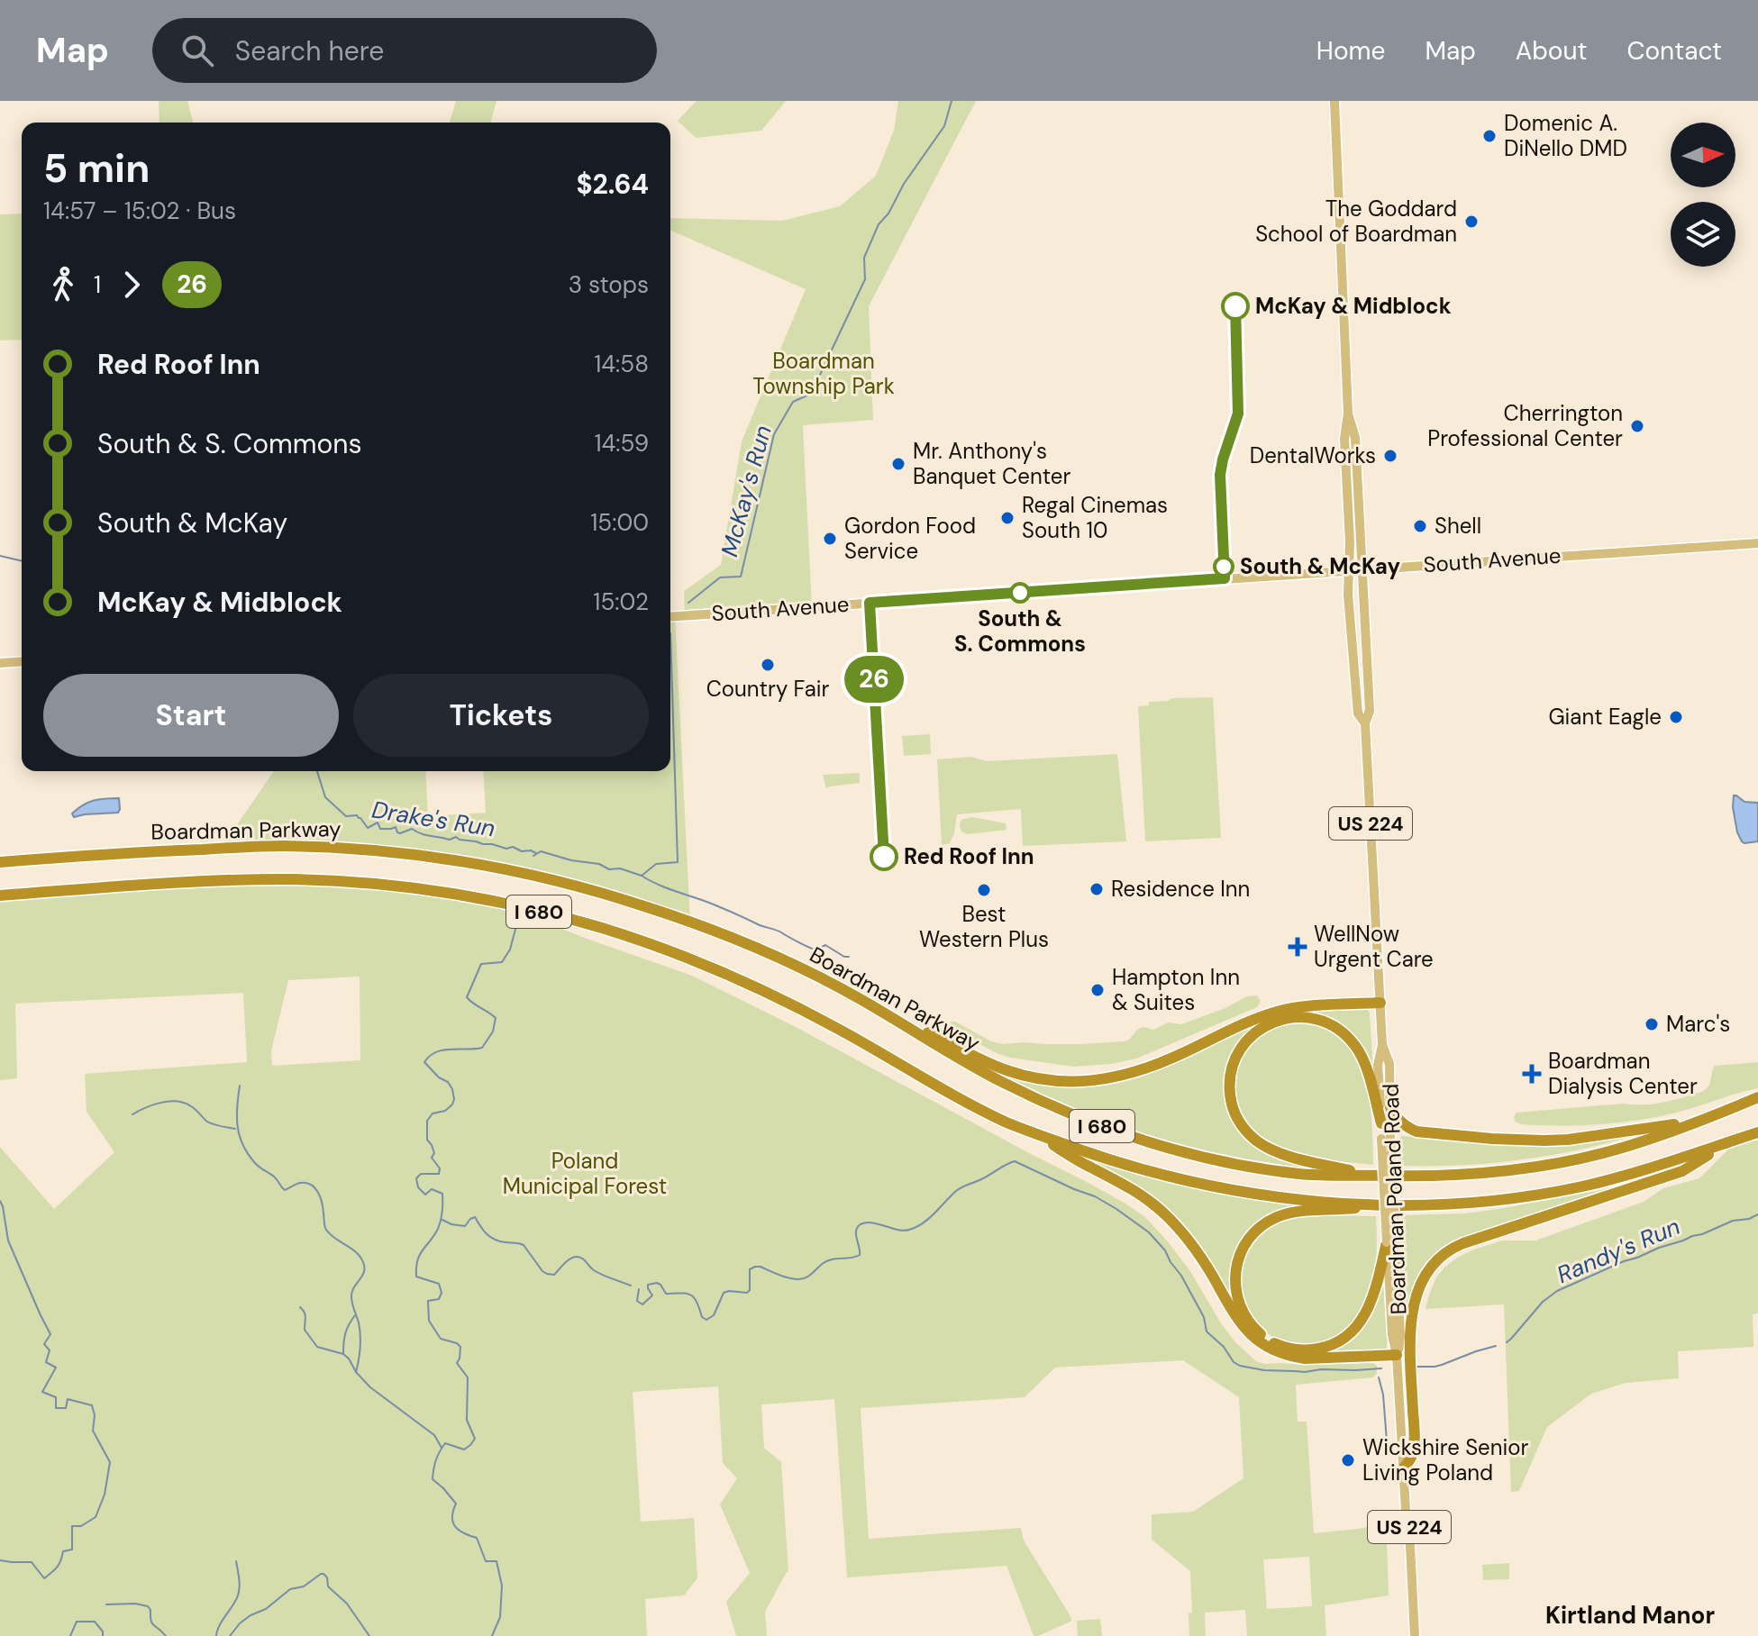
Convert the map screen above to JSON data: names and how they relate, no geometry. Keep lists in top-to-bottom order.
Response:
{
  "streets": {
    "highway": ["Boardman Parkway", "I 680"],
    "main road": ["South Avenue", "US 224", "Boardman Poland Road"]
  },
  "crossings": [
    ["South Avenue", "Boardman Poland Road"]
  ],
  "districts": ["Kirtland Manor"],
  "water": ["McKay's Run", "Drake's Run", "Randy's Run"],
  "parks": ["Boardman Township Park", "Poland Municipal Forest"],
  "places": {
    "other": [
      "Domenic A. DiNello DMD",
      "The Goddard School of Boardman",
      "McKay & Midblock",
      "Cherrington Professional Center",
      "DentalWorks",
      "Mr. Anthony's Banquet Center",
      "Regal Cinemas South 10",
      "Shell",
      "Gordon Food Service",
      "South & McKay",
      "South & S. Commons",
      "Country Fair",
      "Giant Eagle",
      "Red Roof Inn",
      "Residence Inn",
      "Best Western Plus",
      "Hampton Inn & Suites",
      "Marc's",
      "Wickshire Senior Living Poland"
    ],
    "health": ["WellNow Urgent Care", "Boardman Dialysis Center"]
  },
  "lines": ["bus line 26"],
  "north": "right",
  "page": {
    "header": "Map",
    "search": "Search here",
    "nav": [
      "Home",
      "Map",
      "About",
      "Contact"
    ],
    "on_map": "26",
    "heading": ["5 min", "14:57 – 15:02 · Bus", "$2.64"],
    "legs": ["1", "26", "3 stops"],
    "list": [
      {
        "name": "Red Roof Inn",
        "value": "14:58"
      },
      {
        "name": "South & S. Commons",
        "value": "14:59"
      },
      {
        "name": "South & McKay",
        "value": "15:00"
      },
      {
        "name": "McKay & Midblock",
        "value": "15:02"
      }
    ],
    "buttons": ["Start", "Tickets"]
  }
}
